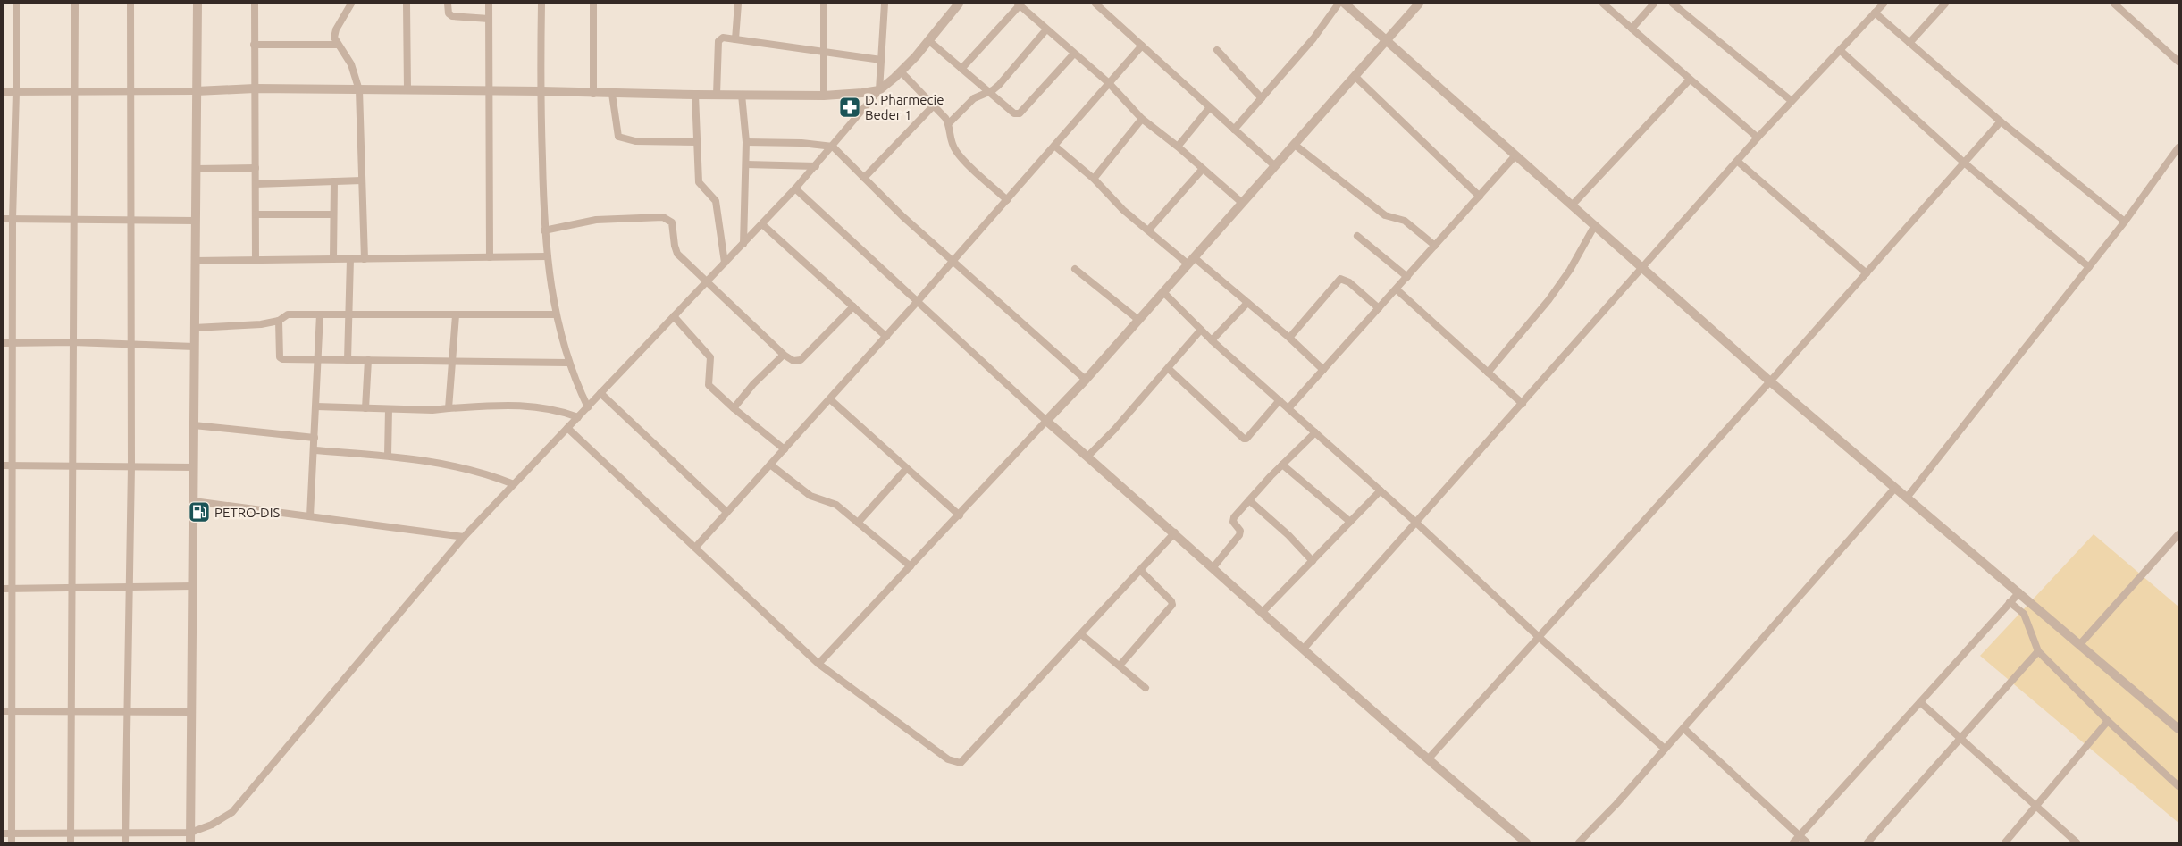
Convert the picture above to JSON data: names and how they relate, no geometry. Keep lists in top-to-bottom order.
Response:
{
  "places": {
    "pharmacy": ["D. Pharmecie Beder 1"],
    "fuel station": ["PETRO-DIS"]
  }
}
